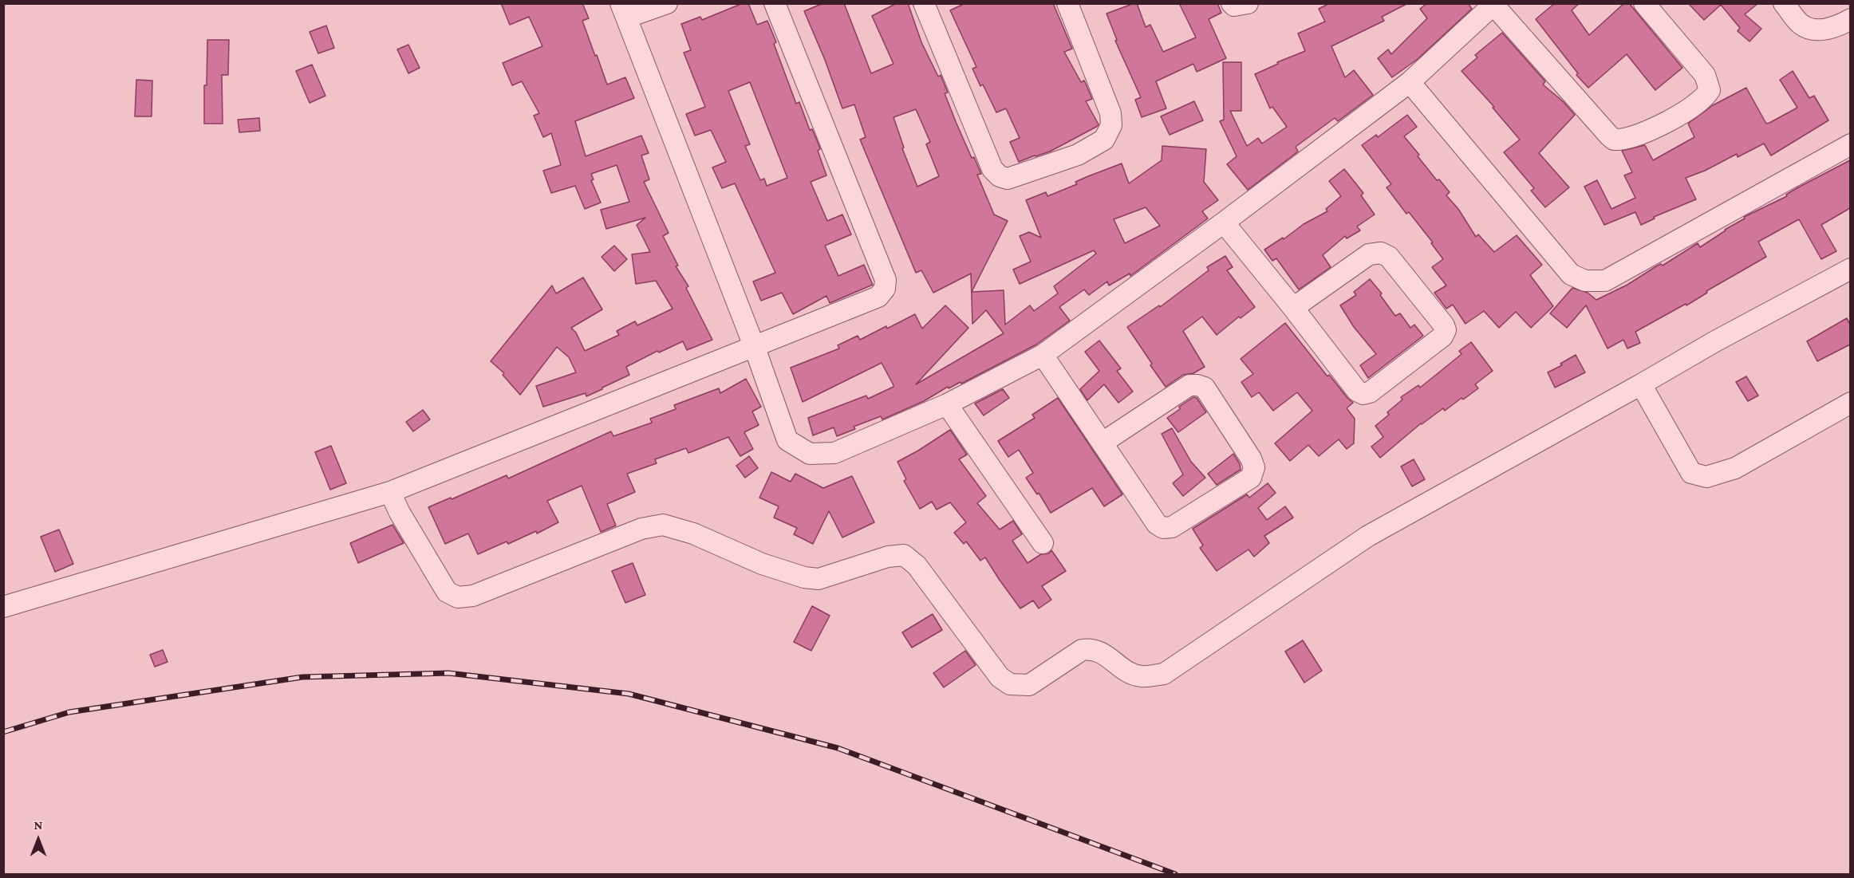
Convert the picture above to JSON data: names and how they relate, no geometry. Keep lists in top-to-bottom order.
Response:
{
  "north": "top"
}
